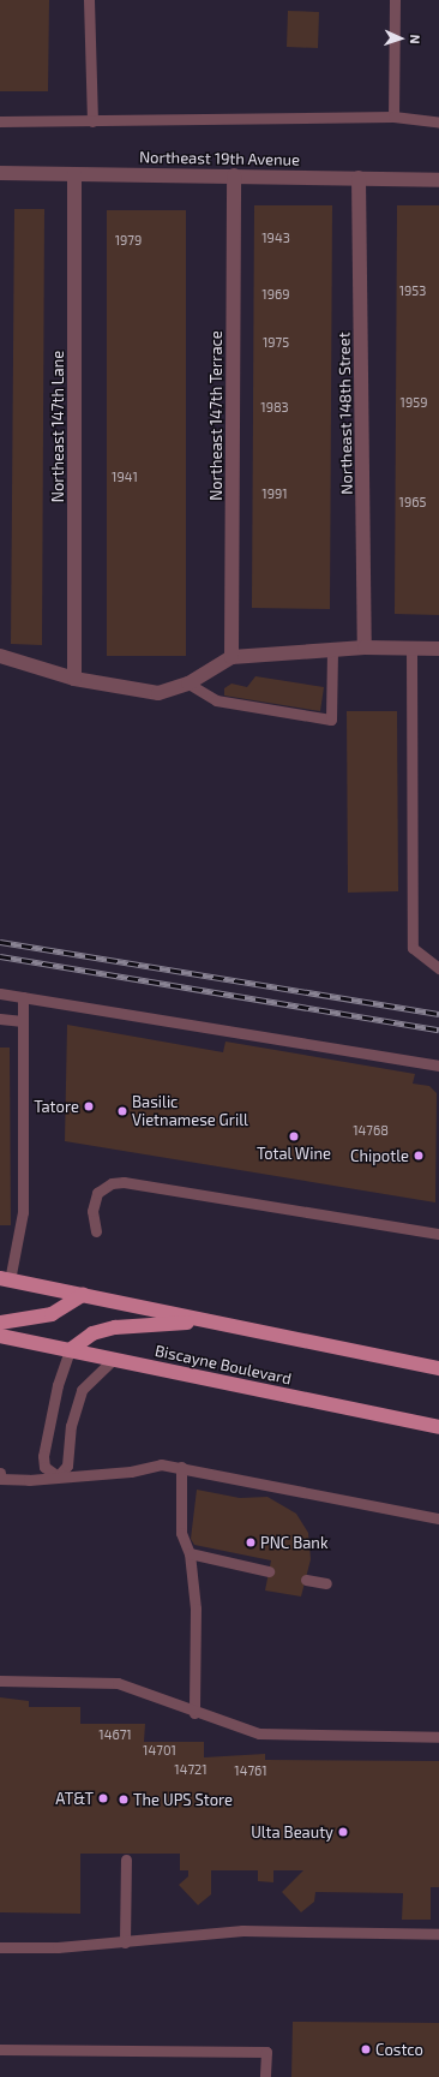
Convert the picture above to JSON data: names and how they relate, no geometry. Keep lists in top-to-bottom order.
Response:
{
  "streets": {
    "main road": ["Biscayne Boulevard"],
    "street": [
      "Northeast 19th Avenue",
      "Northeast 148th Street",
      "Northeast 147th Terrace",
      "Northeast 147th Lane"
    ]
  },
  "crossings": [
    ["Northeast 19th Avenue", "Northeast 148th Street"],
    ["Northeast 19th Avenue", "Northeast 147th Terrace"],
    ["Northeast 19th Avenue", "Northeast 147th Lane"]
  ],
  "places": [
    "Tatore",
    "Basilic Vietnamese Grill",
    "Total Wine",
    "Chipotle",
    "PNC Bank",
    "AT&T",
    "The UPS Store",
    "Ulta Beauty",
    "Costco"
  ],
  "house_numbers": [
    "1943",
    "1979",
    "1953",
    "1969",
    "1975",
    "1959",
    "1983",
    "1941",
    "1991",
    "1965",
    "14768",
    "14671",
    "14701",
    "14721",
    "14761"
  ],
  "north": "right"
}
